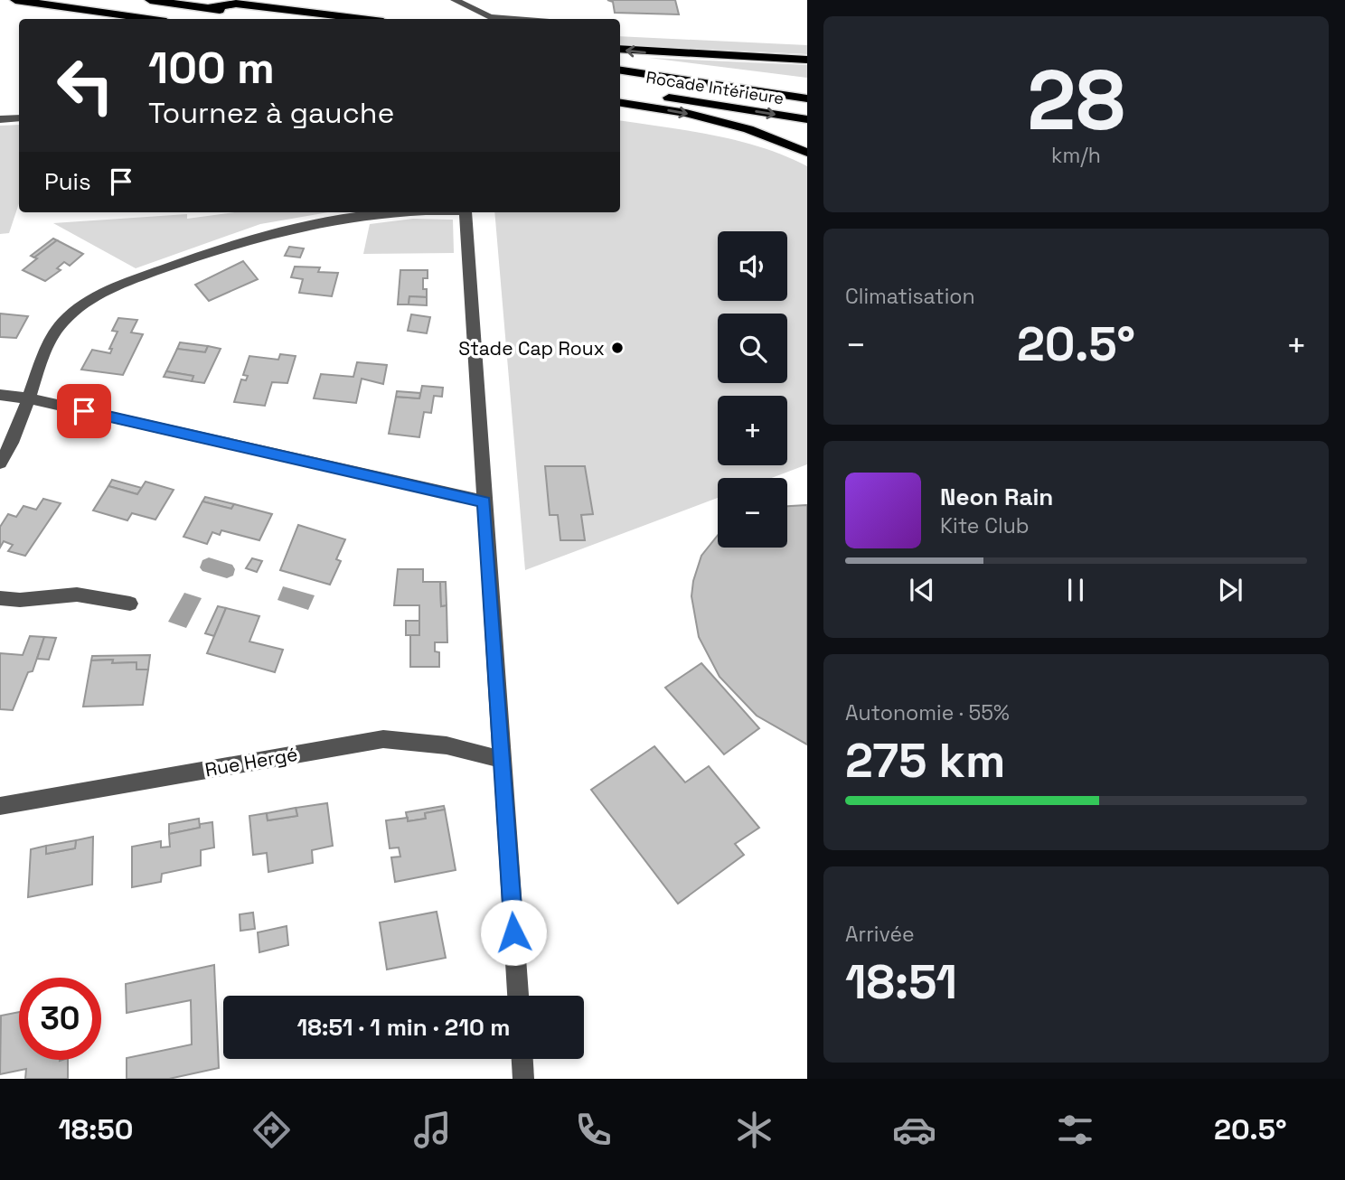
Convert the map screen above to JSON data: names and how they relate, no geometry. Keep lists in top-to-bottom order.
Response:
{
  "streets": {
    "highway": ["Rocade Intérieure"],
    "street": ["Rue Hergé"]
  },
  "places": ["Stade Cap Roux"],
  "page": {
    "tile": [
      ["28", "km/h"],
      "Climatisation",
      ["Autonomie · 55%", "275 km"],
      ["Arrivée", "18:51"]
    ],
    "turn": ["100 m", "Tournez à gauche"],
    "then": "Puis",
    "map_buttons": ["+", "−"],
    "heat": ["−", "20.5°", "+"],
    "song": ["Neon Rain", "Kite Club"],
    "limit": "30",
    "trip": "18:51 · 1 min · 210 m",
    "tabs": ["18:50", "20.5°"]
  }
}
